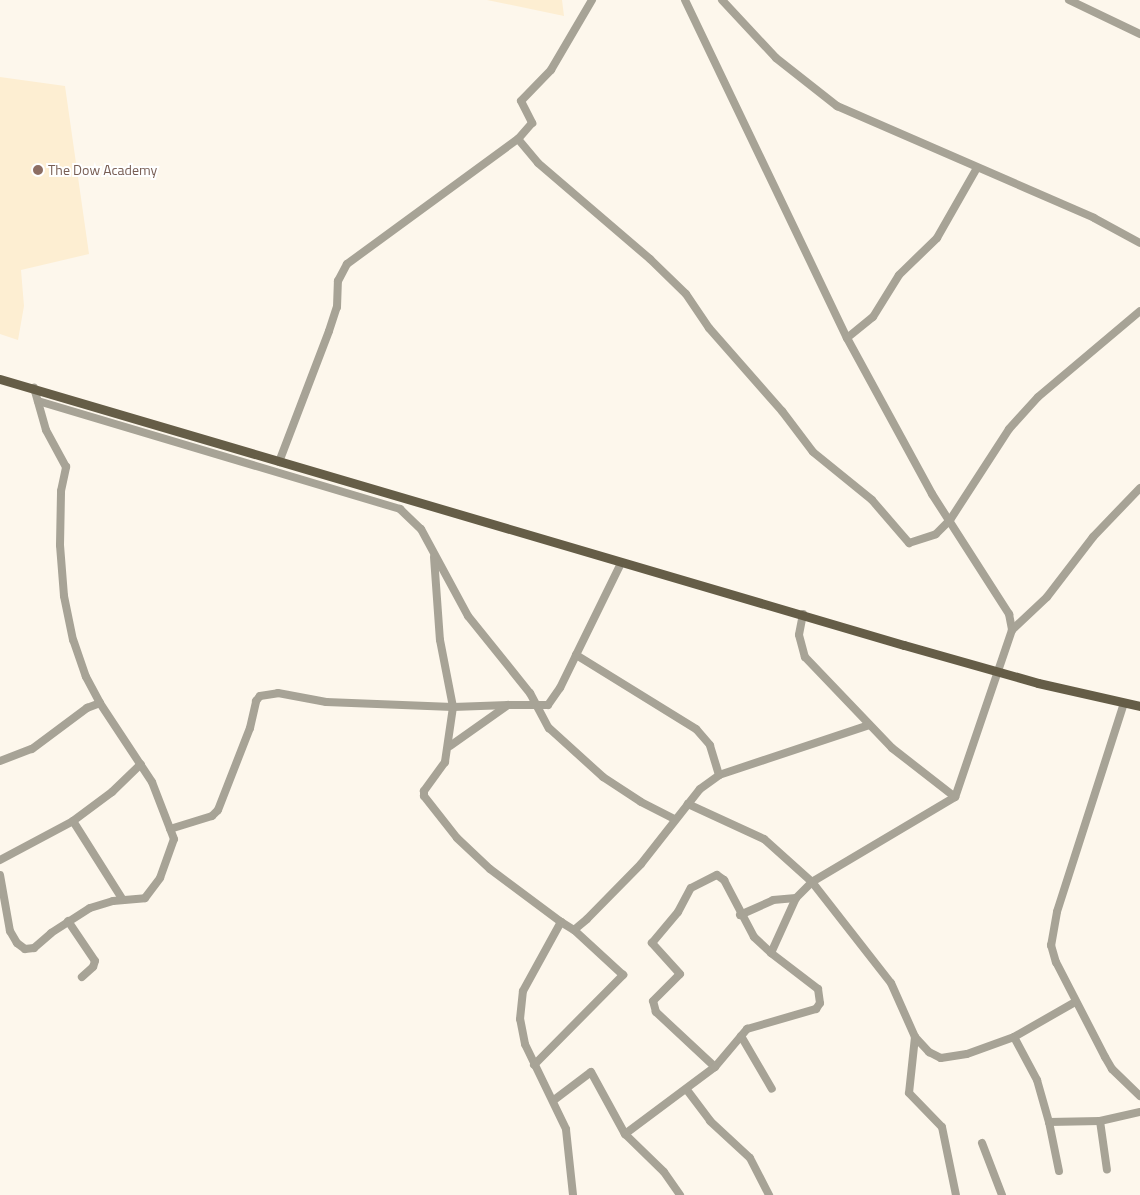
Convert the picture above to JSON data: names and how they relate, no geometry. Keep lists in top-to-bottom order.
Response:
{
  "places": ["The Dow Academy"]
}
